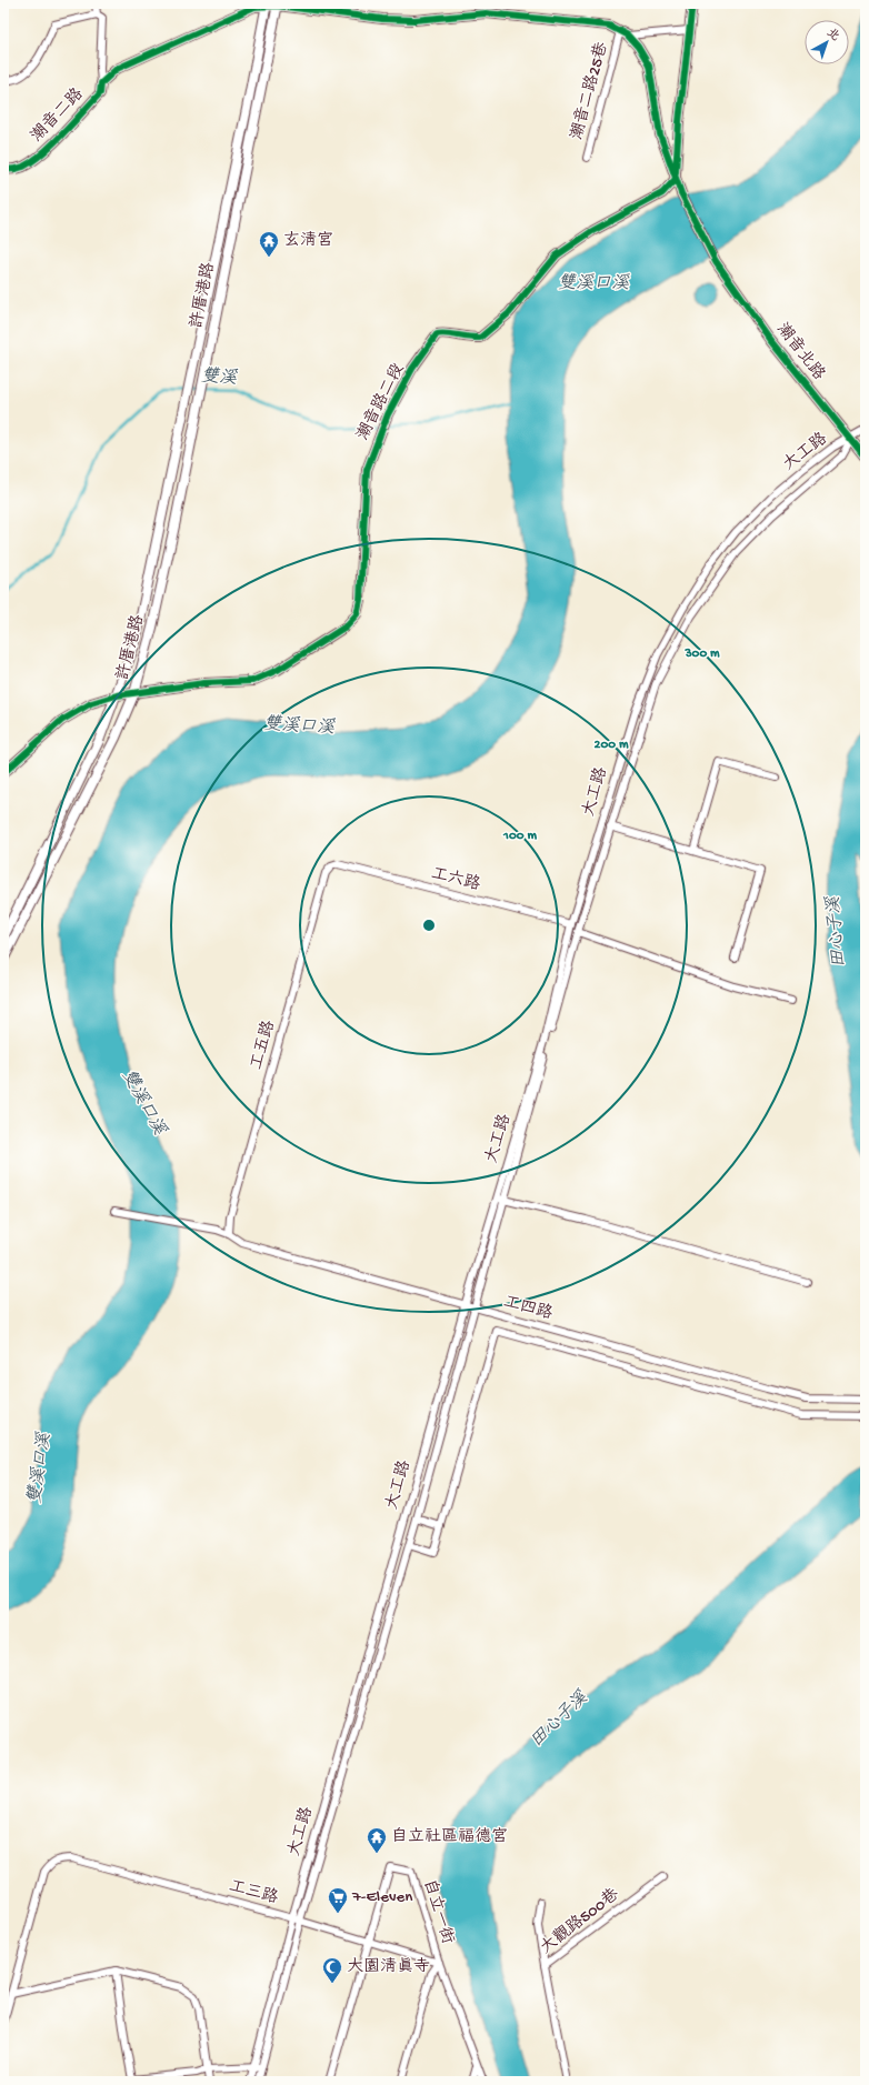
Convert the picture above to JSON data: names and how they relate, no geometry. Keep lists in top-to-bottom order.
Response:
{
  "streets": {
    "street": [
      "潮音二路25巷",
      "潮音二路",
      "許厝港路",
      "潮音北路",
      "潮音路二段",
      "大工路",
      "工六路",
      "工五路",
      "工四路",
      "工三路",
      "自立一街",
      "大觀路500巷"
    ]
  },
  "crossings": [
    ["潮音二路25巷", "潮音二路"],
    ["潮音二路", "許厝港路"],
    ["許厝港路", "潮音路二段"],
    ["潮音北路", "潮音路二段"],
    ["潮音北路", "大工路"],
    ["大工路", "工六路"],
    ["大工路", "工四路"],
    ["大工路", "工三路"],
    ["工六路", "工五路"],
    ["工五路", "工四路"],
    ["工三路", "自立一街"]
  ],
  "water": ["雙溪口溪", "雙溪", "田心子溪"],
  "places": {
    "temple": ["玄清宮", "自立社區福德宮"],
    "supermarket": ["7-Eleven"],
    "mosque": ["大園清真寺"]
  },
  "north": "top right",
  "rings": ["300 m", "200 m", "100 m"]
}
